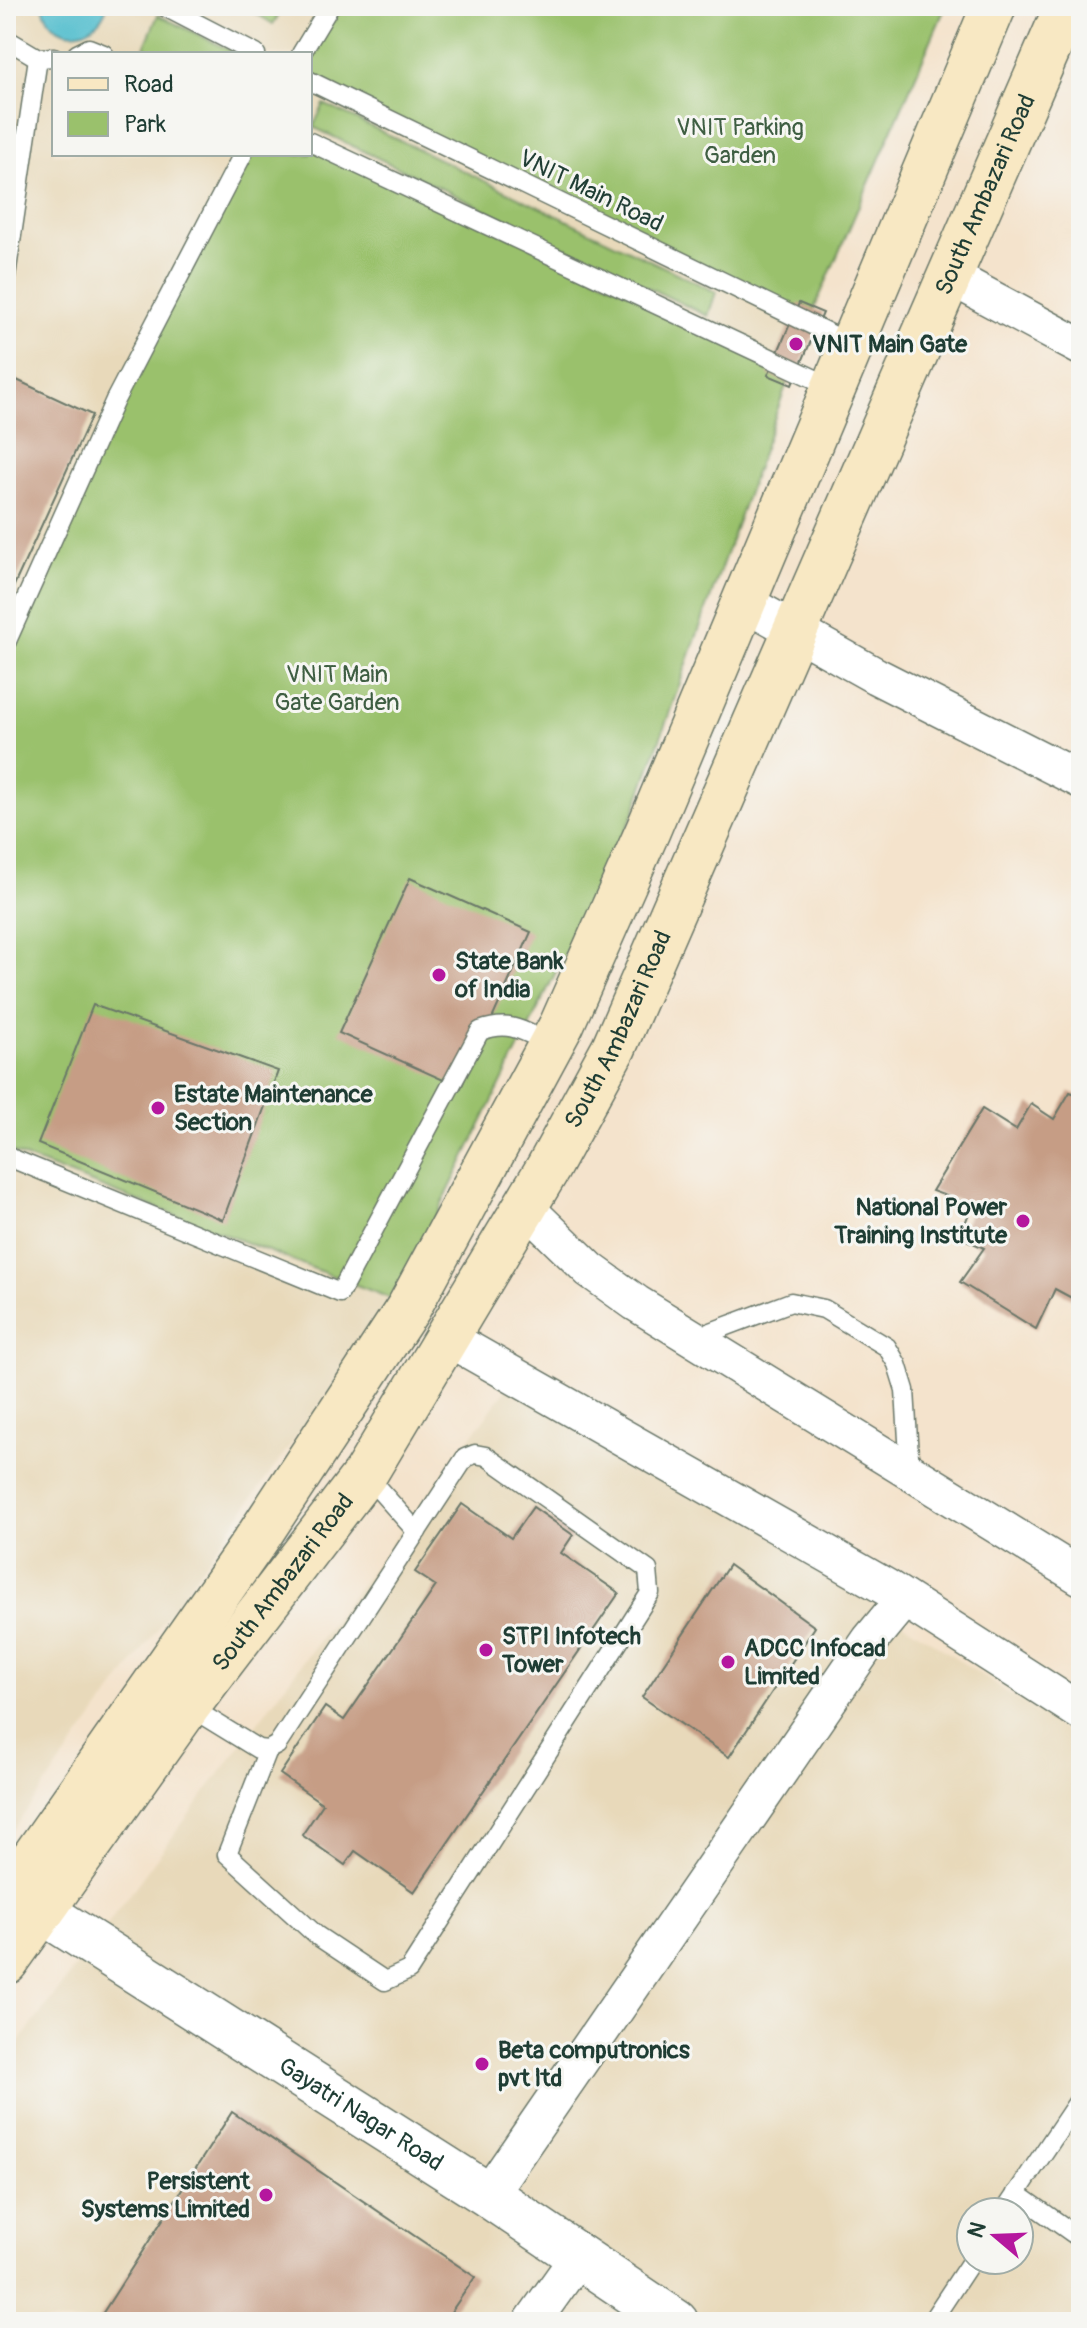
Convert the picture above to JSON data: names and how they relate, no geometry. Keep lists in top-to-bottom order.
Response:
{
  "streets": {
    "main road": ["South Ambazari Road"],
    "street": ["Gayatri Nagar Road"],
    "lane": ["VNIT Main Road"]
  },
  "crossings": [
    ["South Ambazari Road", "Gayatri Nagar Road"]
  ],
  "parks": ["VNIT Parking Garden", "VNIT Main Gate Garden"],
  "places": [
    "VNIT Main Gate",
    "State Bank of India",
    "Estate Maintenance Section",
    "National Power Training Institute",
    "STPI Infotech Tower",
    "ADCC Infocad Limited",
    "Beta computronics pvt ltd",
    "Persistent Systems Limited"
  ],
  "legend": ["Road", "Park"],
  "north": "left"
}
